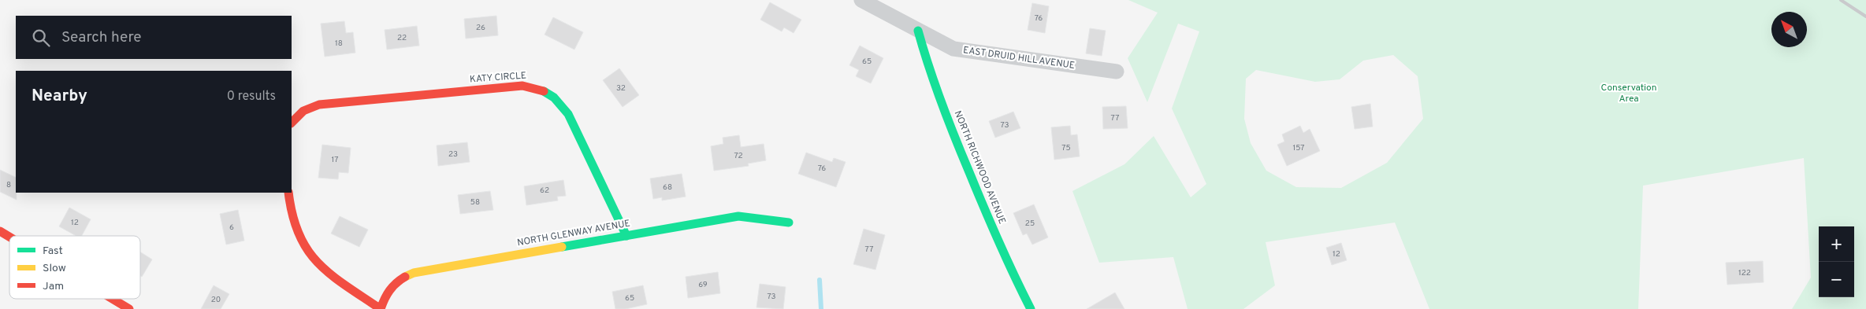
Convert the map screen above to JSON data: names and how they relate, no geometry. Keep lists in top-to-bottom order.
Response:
{
  "streets": {
    "street": [
      "EAST DRUID HILL AVENUE",
      "KATY CIRCLE",
      "NORTH RICHWOOD AVENUE",
      "NORTH GLENWAY AVENUE"
    ]
  },
  "crossings": [
    ["EAST DRUID HILL AVENUE", "NORTH RICHWOOD AVENUE"],
    ["KATY CIRCLE", "NORTH GLENWAY AVENUE"]
  ],
  "parks": ["Conservation Area"],
  "house_numbers": [
    "76",
    "26",
    "22",
    "18",
    "65",
    "32",
    "77",
    "73",
    "75",
    "157",
    "23",
    "72",
    "17",
    "76",
    "8",
    "68",
    "62",
    "58",
    "12",
    "25",
    "6",
    "77",
    "12",
    "122",
    "69",
    "73",
    "65",
    "20"
  ],
  "legend": ["Fast", "Slow", "Jam"],
  "north": "top left",
  "page": {
    "search": "Search here",
    "heading": ["Nearby", "0 results"],
    "map_buttons": ["+", "−"]
  }
}
